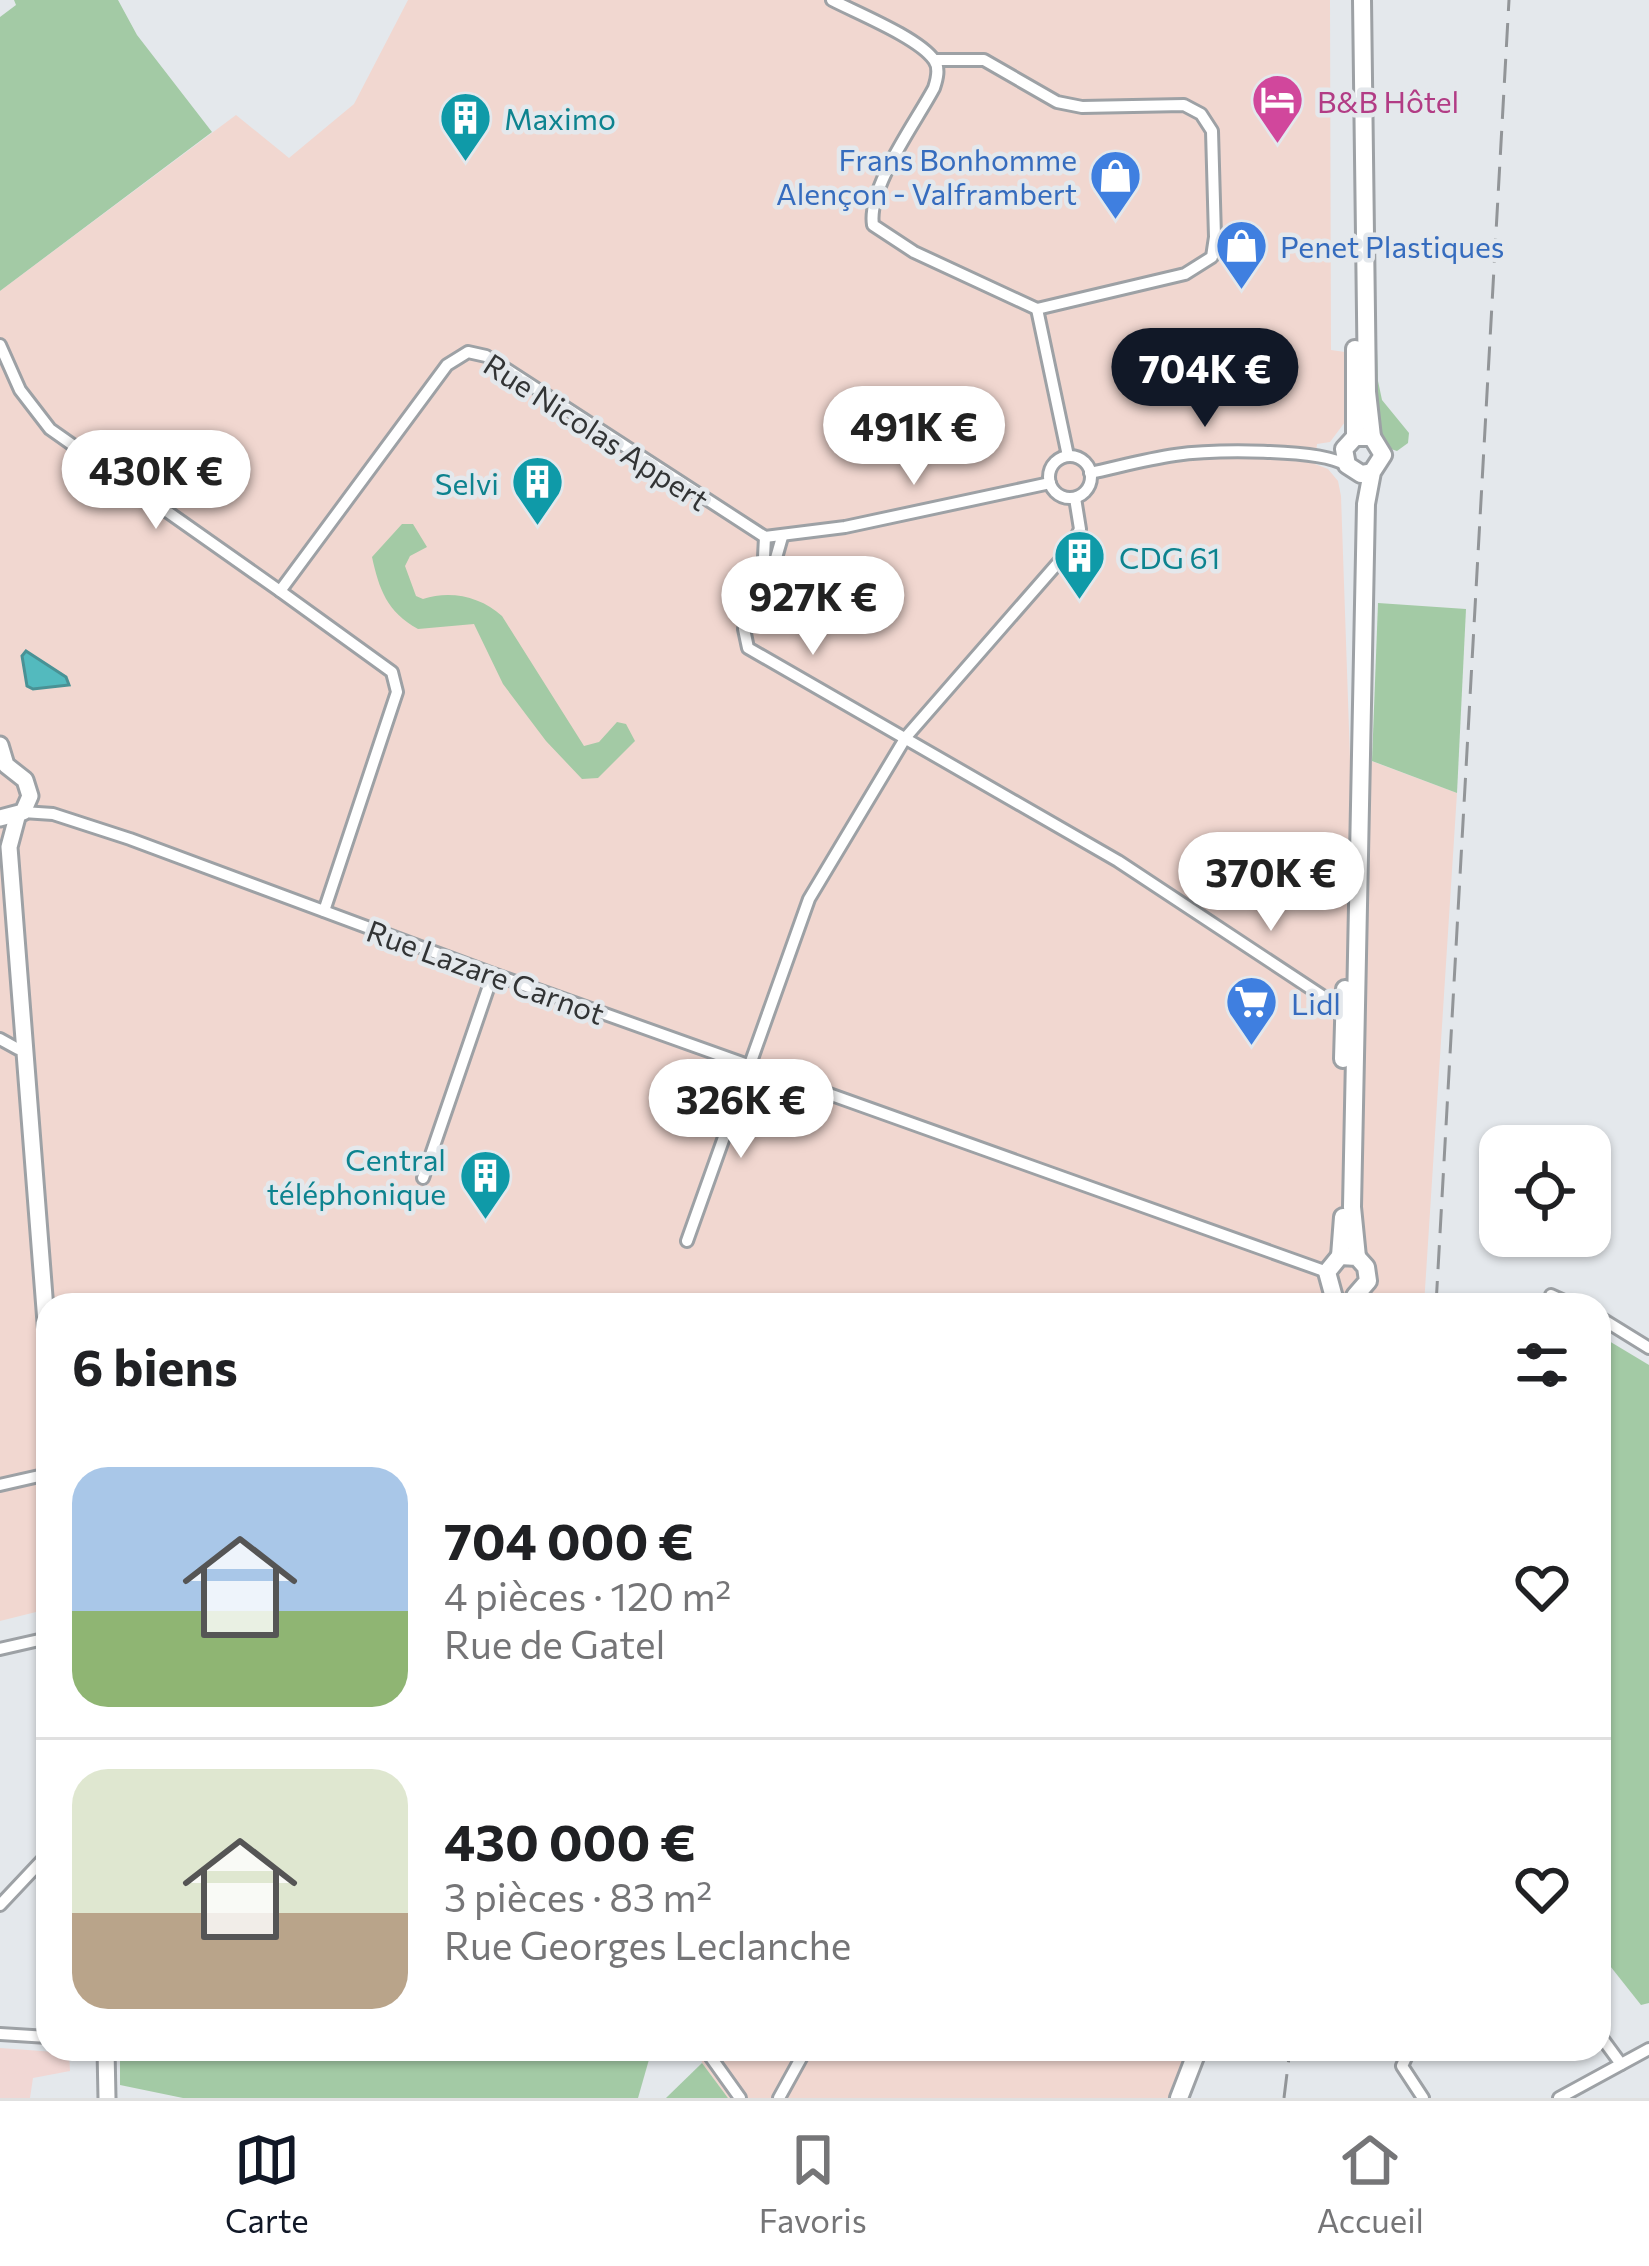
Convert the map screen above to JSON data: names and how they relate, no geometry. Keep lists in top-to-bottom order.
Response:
{
  "streets": {
    "street": ["Rue Nicolas Appert", "Rue Lazare Carnot"]
  },
  "places": {
    "hotel": ["B&B Hôtel"],
    "building": [
      "Maximo",
      "Selvi",
      "CDG 61",
      "Central téléphonique"
    ],
    "shop": ["Frans Bonhomme Alençon - Valframbert", "Penet Plastiques"],
    "supermarket": ["Lidl"]
  },
  "page": {
    "price": [
      "704K €",
      "491K €",
      "430K €",
      "927K €",
      "370K €",
      "326K €"
    ],
    "heading": "6 biens",
    "list": [
      {
        "name": "704 000 €",
        "note": "4 pièces · 120 m² · Rue de Gatel"
      },
      {
        "name": "430 000 €",
        "note": "3 pièces · 83 m² · Rue Georges Leclanche"
      }
    ],
    "tabs": ["Carte", "Favoris", "Accueil"]
  }
}
